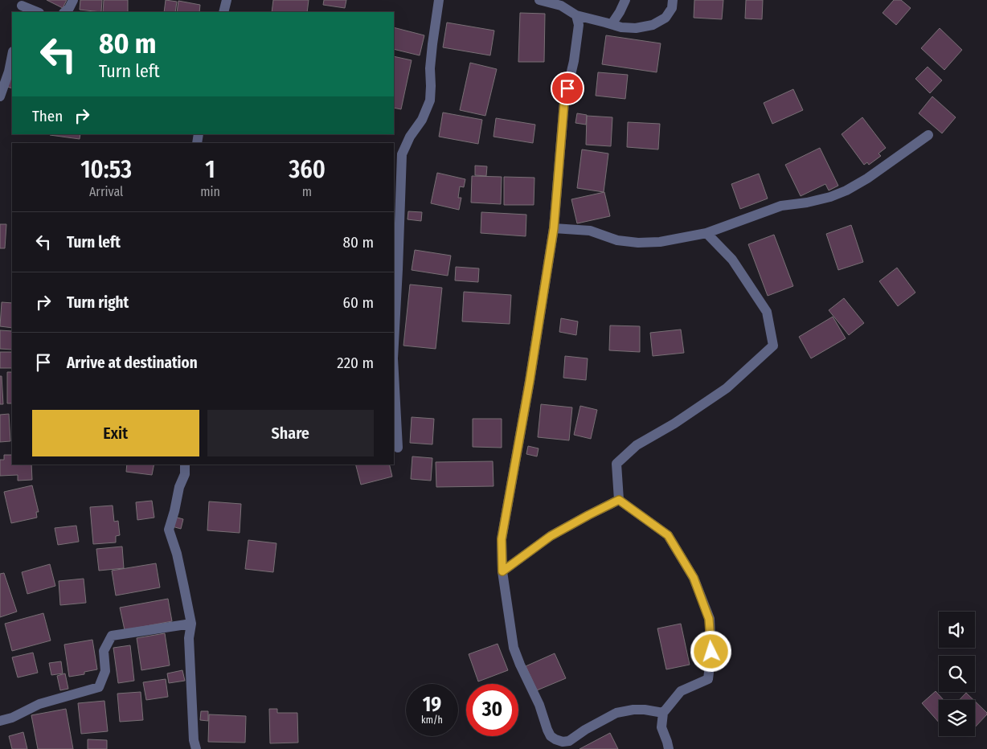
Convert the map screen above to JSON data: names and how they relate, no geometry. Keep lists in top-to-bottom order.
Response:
{
  "page": {
    "turn": ["80 m", "Turn left"],
    "then": "Then",
    "eta": [
      "10:53",
      "Arrival",
      "1",
      "min",
      "360",
      "m"
    ],
    "list": [
      {
        "name": "Turn left",
        "value": "80 m"
      },
      {
        "name": "Turn right",
        "value": "60 m"
      },
      {
        "name": "Arrive at destination",
        "value": "220 m"
      }
    ],
    "buttons": ["Exit", "Share"],
    "speed": "19 km/h",
    "limit": "30"
  }
}
